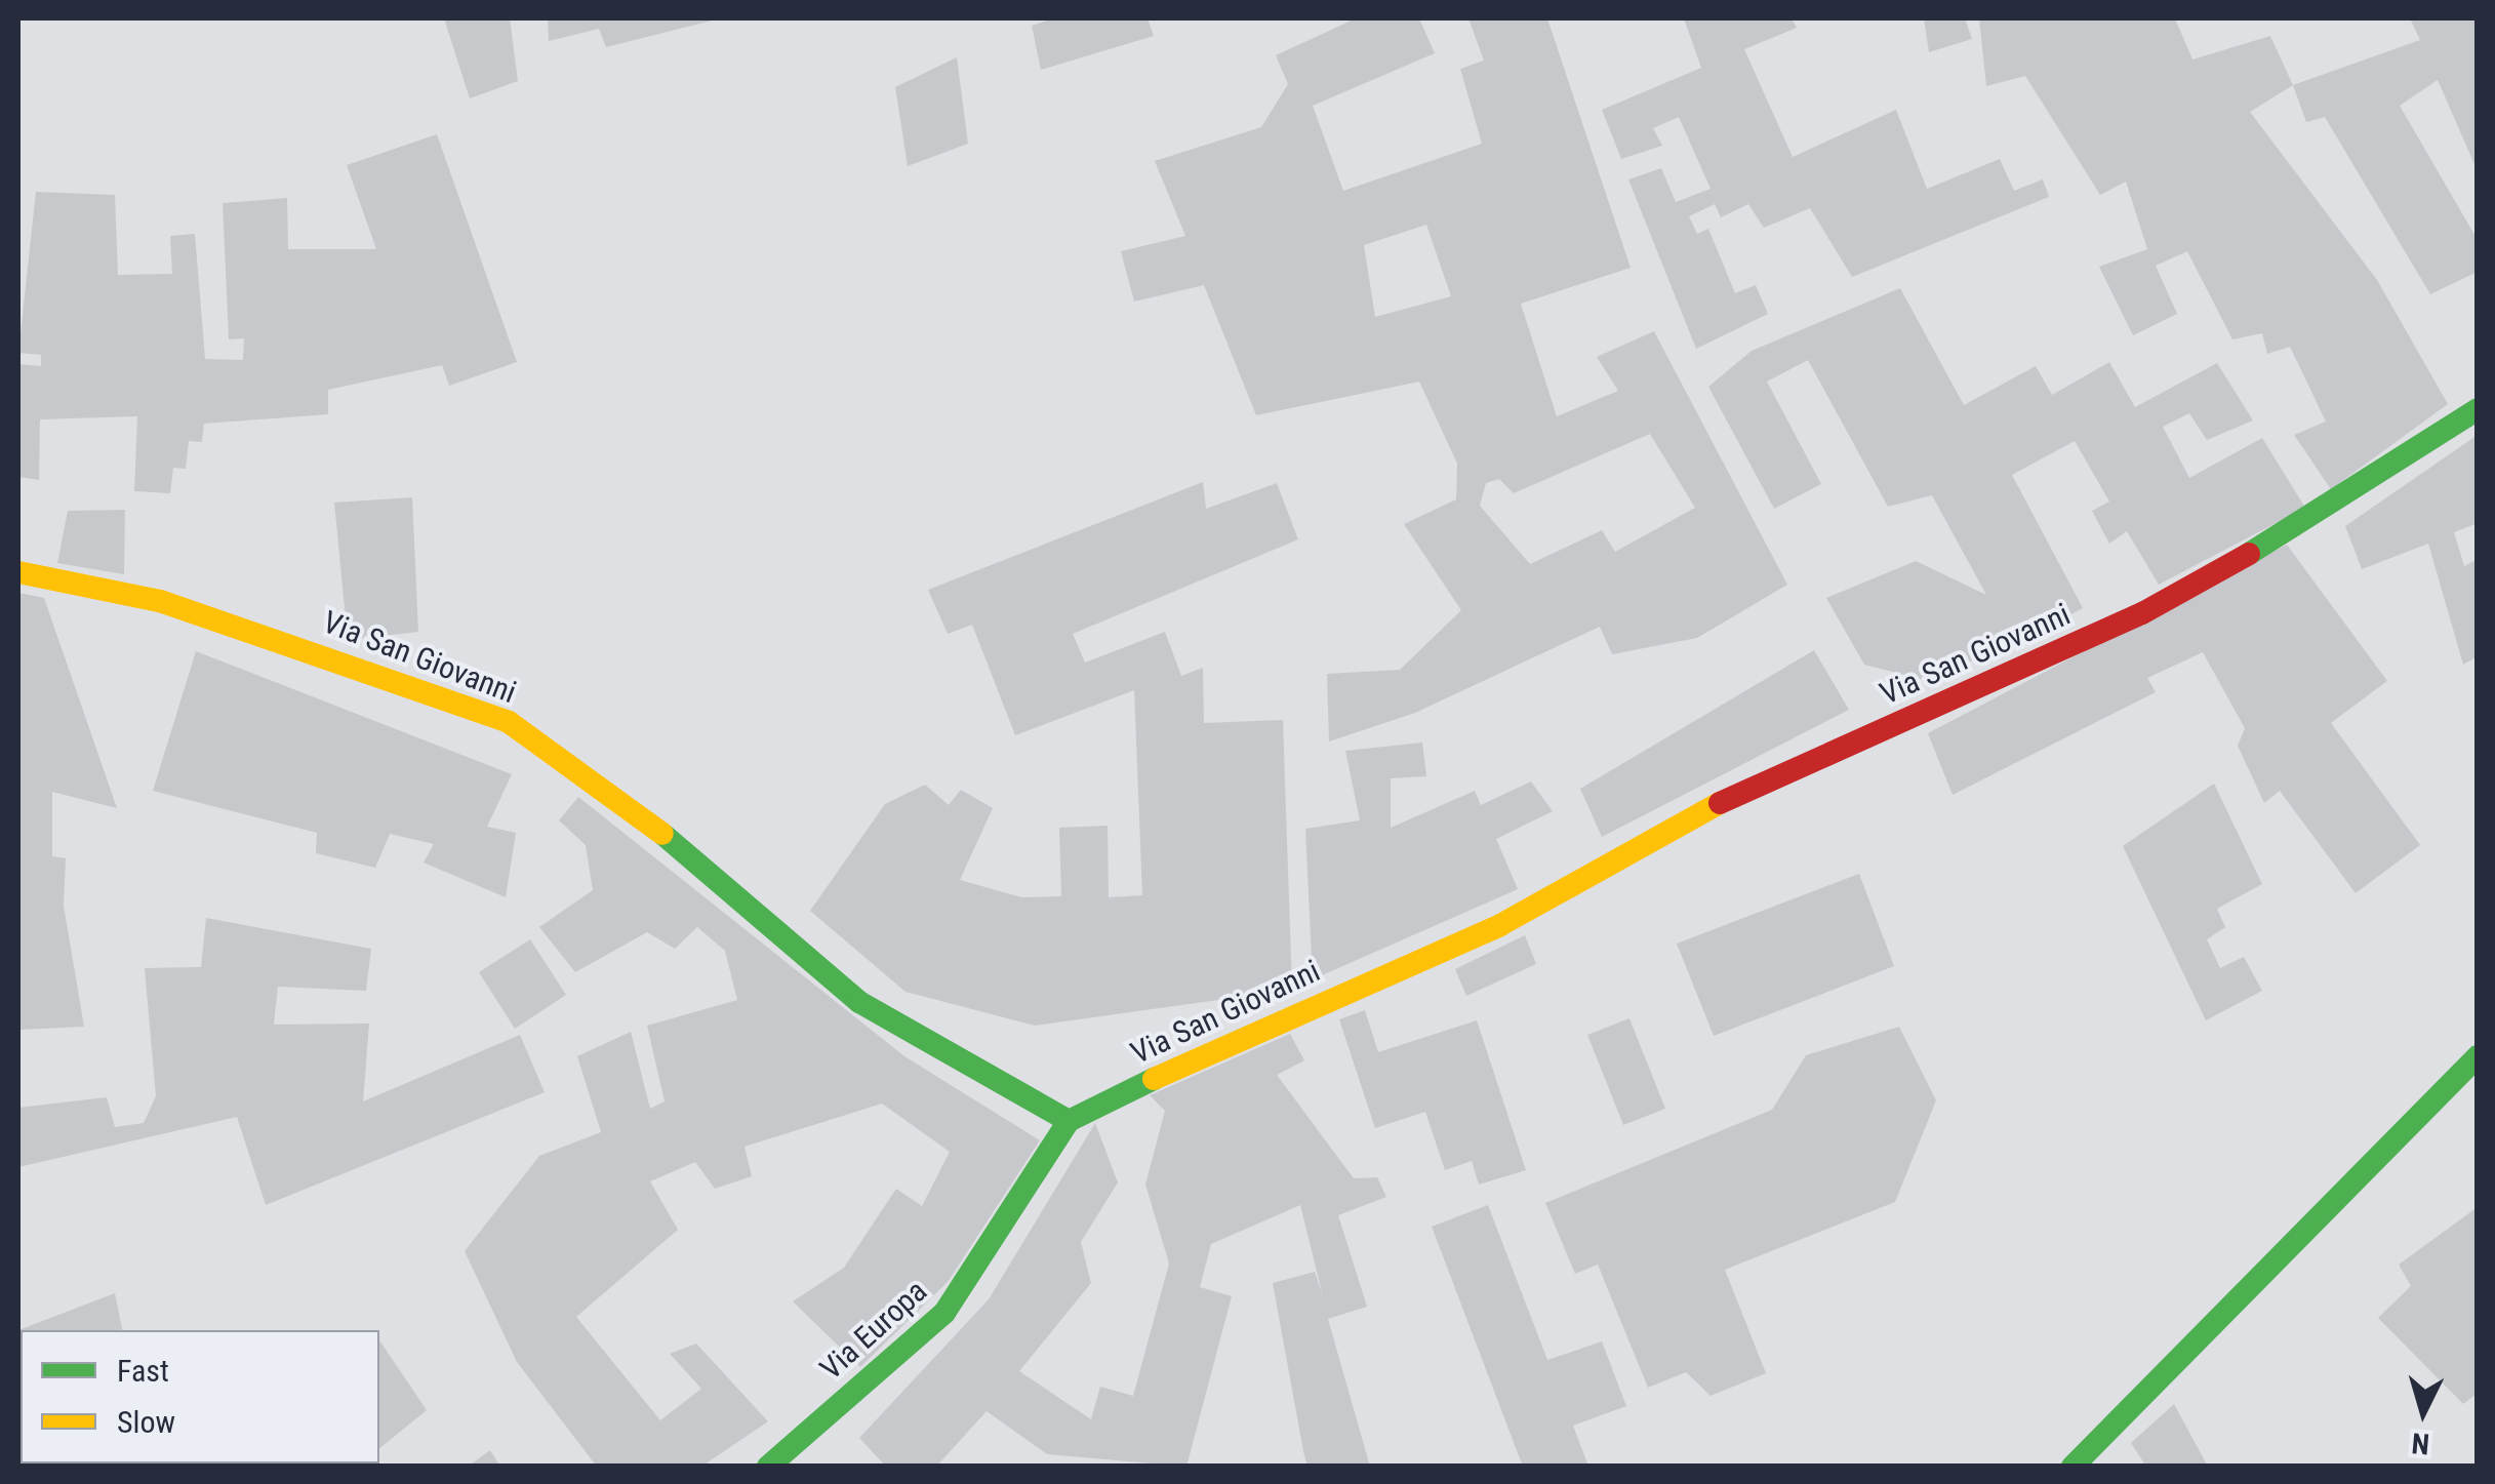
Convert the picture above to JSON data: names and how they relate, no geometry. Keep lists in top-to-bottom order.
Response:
{
  "streets": {
    "street": ["Via San Giovanni", "Via Europa"]
  },
  "crossings": [
    ["Via San Giovanni", "Via Europa"]
  ],
  "legend": ["Fast", "Slow"],
  "north": "bottom"
}
